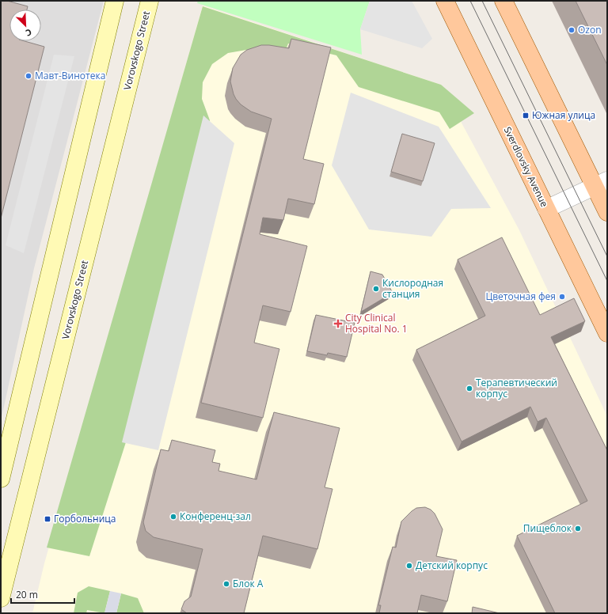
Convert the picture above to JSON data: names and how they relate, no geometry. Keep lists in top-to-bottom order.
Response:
{
  "streets": {
    "main road": ["Vorovskogo Street", "Sverdlovsky Avenue"]
  },
  "places": {
    "other": [
      "Ozon",
      "Мавт-Винотека",
      "Кислородная станция",
      "Цветочная фея",
      "Терапевтический корпус",
      "Конференц-зал",
      "Пищеблок",
      "Детский корпус",
      "Блок А"
    ],
    "transit": ["Южная улица", "Горбольница"],
    "health": ["City Clinical Hospital No. 1"]
  },
  "scale_bar": "20 m",
  "north": "bottom right"
}
